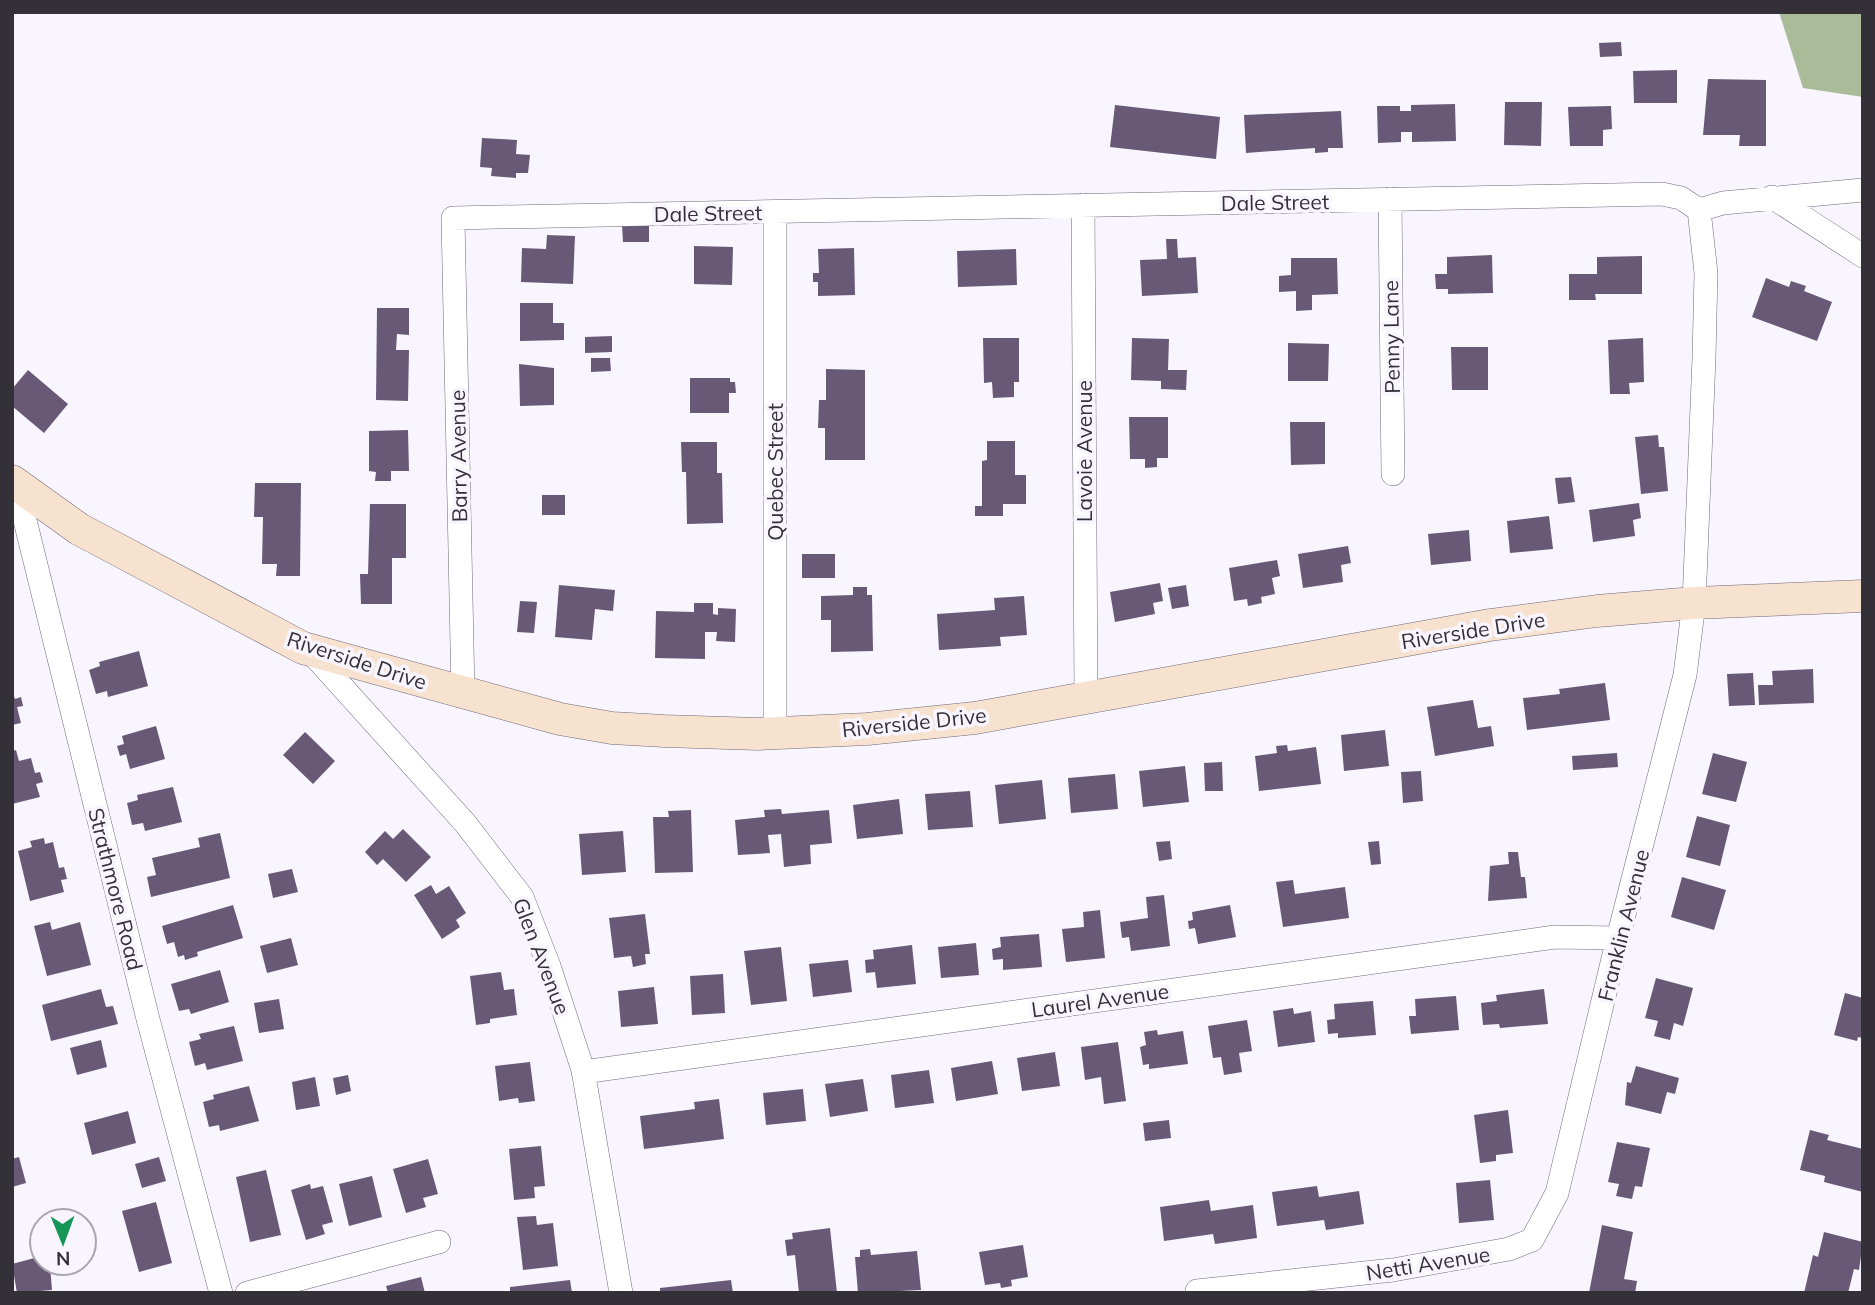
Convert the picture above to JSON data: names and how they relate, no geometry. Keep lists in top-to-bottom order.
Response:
{
  "streets": {
    "main road": ["Riverside Drive"],
    "street": [
      "Dale Street",
      "Penny Lane",
      "Lavoie Avenue",
      "Barry Avenue",
      "Quebec Street",
      "Strathmore Road",
      "Franklin Avenue",
      "Glen Avenue",
      "Laurel Avenue",
      "Netti Avenue"
    ]
  },
  "crossings": [
    ["Dale Street", "Penny Lane"],
    ["Dale Street", "Lavoie Avenue"],
    ["Dale Street", "Barry Avenue"],
    ["Dale Street", "Quebec Street"],
    ["Lavoie Avenue", "Riverside Drive"],
    ["Barry Avenue", "Riverside Drive"],
    ["Quebec Street", "Riverside Drive"],
    ["Riverside Drive", "Strathmore Road"],
    ["Riverside Drive", "Franklin Avenue"],
    ["Riverside Drive", "Glen Avenue"],
    ["Franklin Avenue", "Laurel Avenue"],
    ["Franklin Avenue", "Netti Avenue"],
    ["Glen Avenue", "Laurel Avenue"]
  ],
  "north": "bottom"
}
